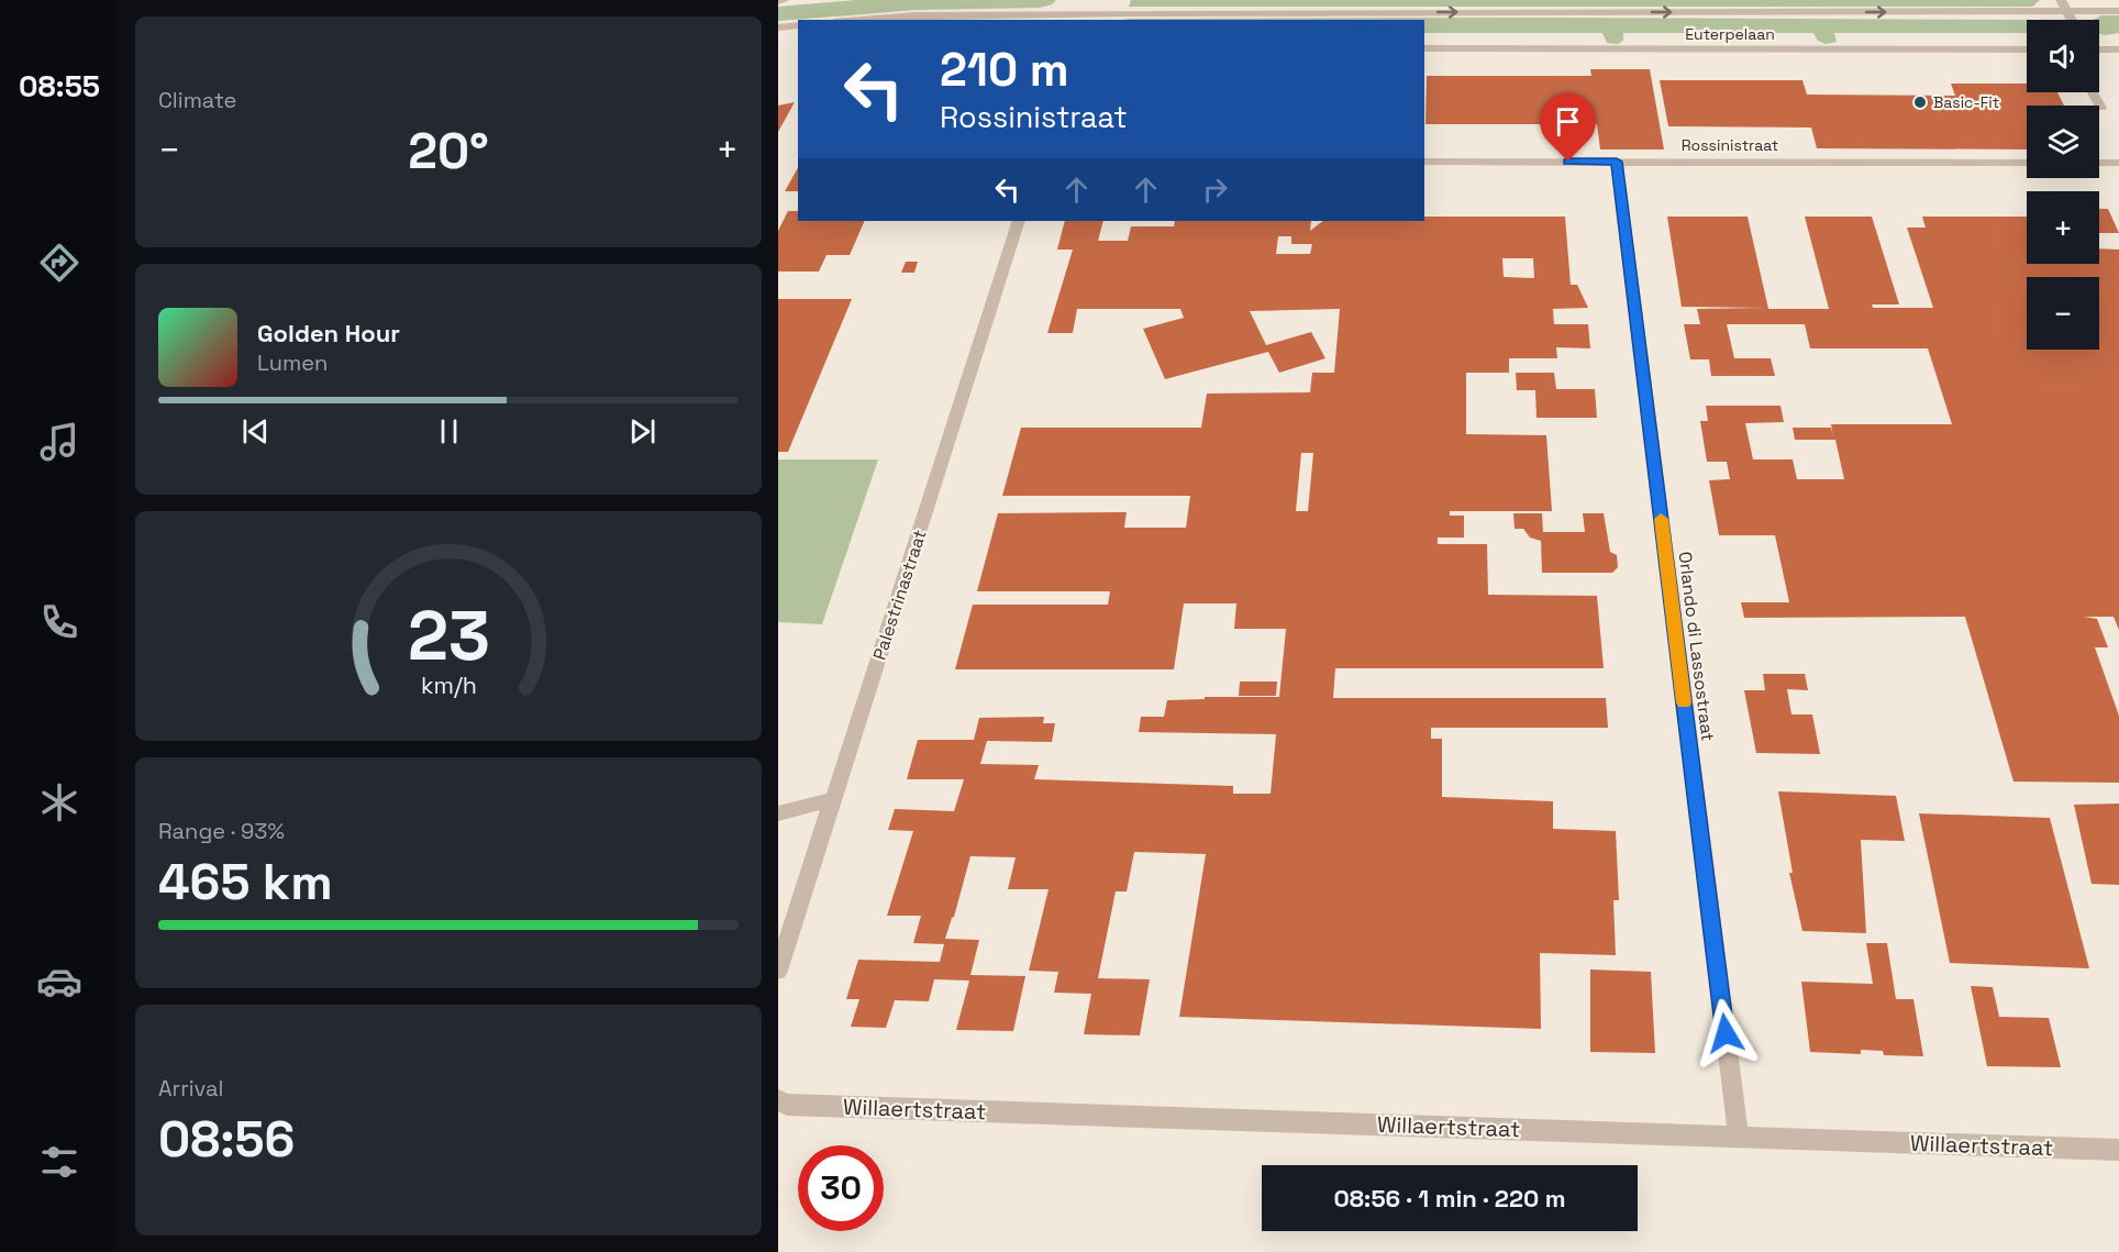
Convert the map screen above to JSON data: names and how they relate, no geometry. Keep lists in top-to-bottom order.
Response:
{
  "streets": {
    "street": [
      "Euterpelaan",
      "Rossinistraat",
      "Palestrinastraat",
      "Orlando di Lassostraat",
      "Willaertstraat"
    ]
  },
  "crossings": [
    ["Rossinistraat", "Orlando di Lassostraat"],
    ["Orlando di Lassostraat", "Willaertstraat"]
  ],
  "places": ["Basic-Fit"],
  "page": {
    "tabs": "08:55",
    "tile": [
      "Climate",
      ["Range · 93%", "465 km"],
      ["Arrival", "08:56"]
    ],
    "map_buttons": ["+", "−"],
    "turn": ["210 m", "Rossinistraat"],
    "heat": ["−", "20°", "+"],
    "song": ["Golden Hour", "Lumen"],
    "limit": "30",
    "trip": "08:56 · 1 min · 220 m",
    "gauge": ["23", "km/h"]
  }
}
